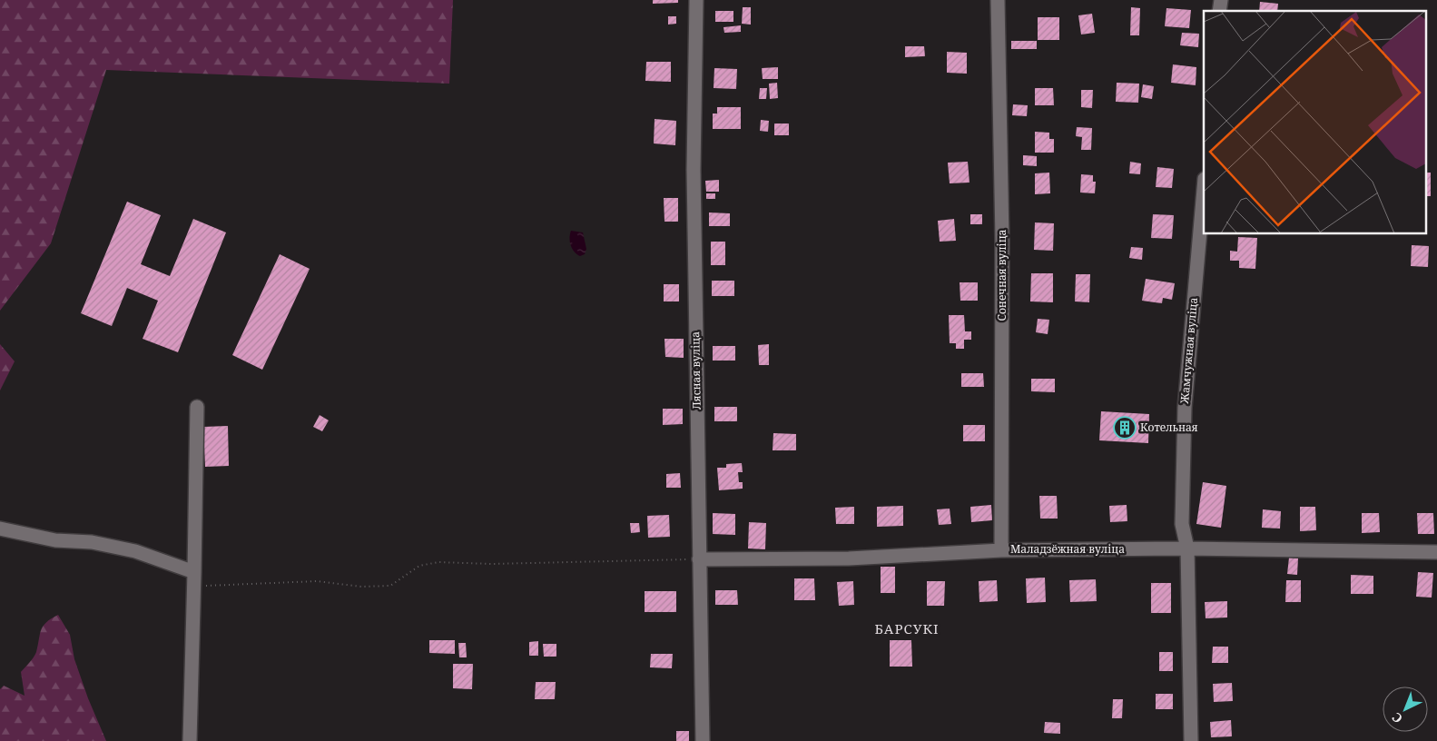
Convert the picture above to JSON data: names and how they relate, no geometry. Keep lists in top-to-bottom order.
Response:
{
  "streets": {
    "street": [
      "Сонечная вуліца",
      "Жамчужная вуліца",
      "Лясная вуліца",
      "Маладзёжная вуліца"
    ]
  },
  "crossings": [
    ["Сонечная вуліца", "Маладзёжная вуліца"],
    ["Жамчужная вуліца", "Маладзёжная вуліца"],
    ["Лясная вуліца", "Маладзёжная вуліца"]
  ],
  "districts": ["БАРСУКІ"],
  "places": {
    "building": ["Котельная"]
  },
  "north": "bottom left"
}
